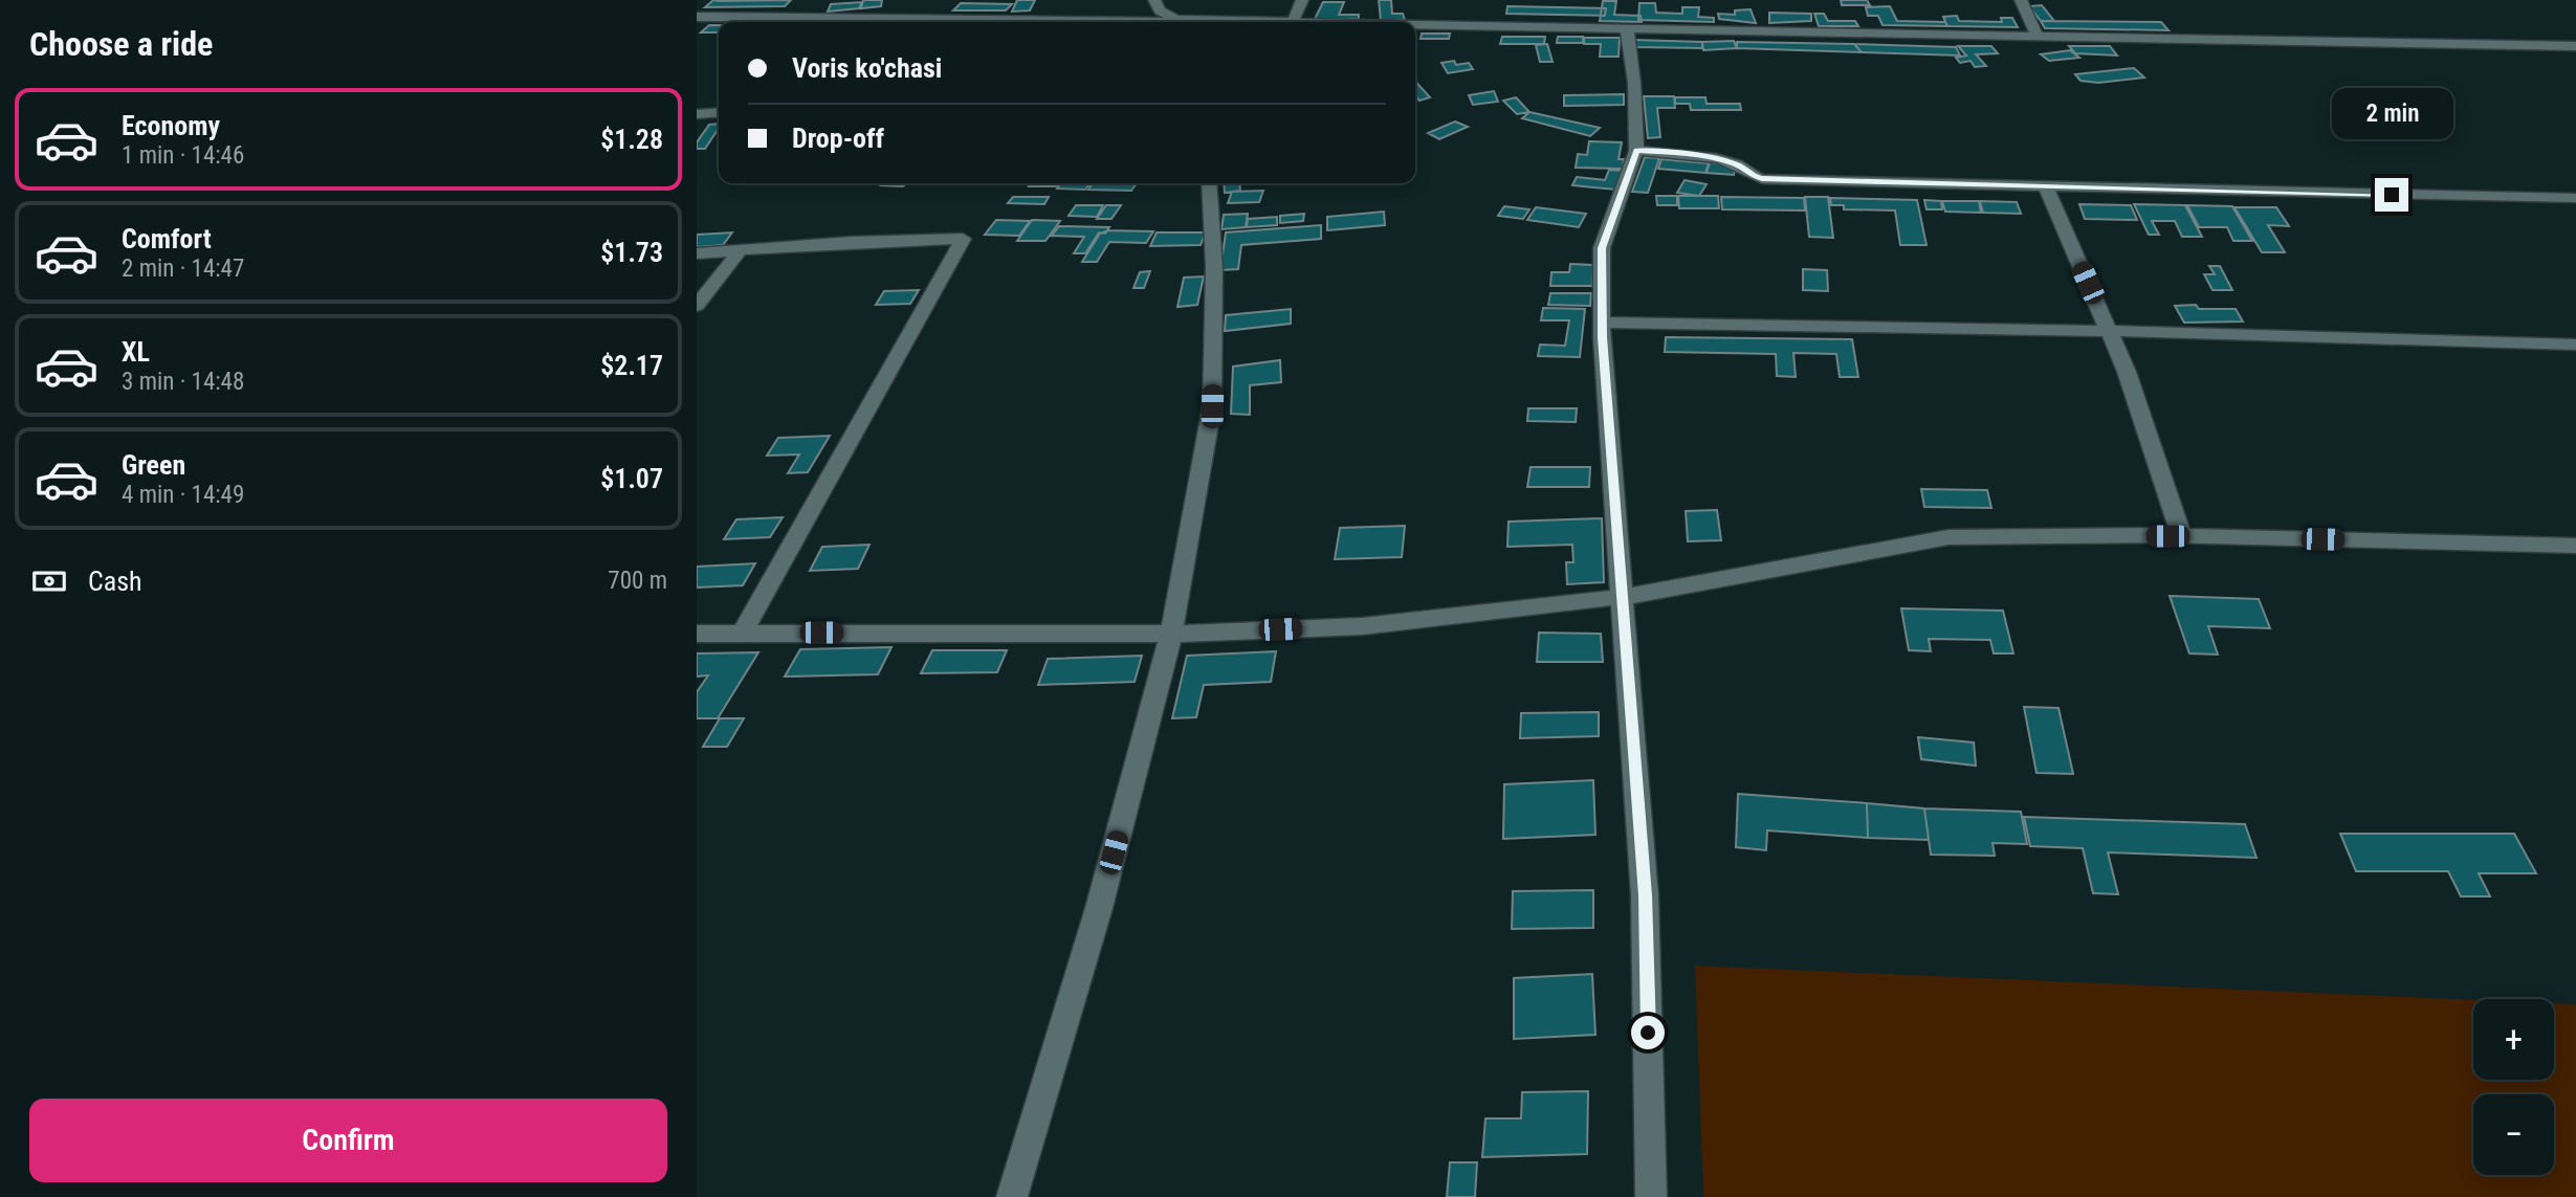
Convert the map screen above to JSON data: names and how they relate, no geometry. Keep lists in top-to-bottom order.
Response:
{
  "page": {
    "heading": "Choose a ride",
    "banner": ["Voris ko'chasi", "Drop-off"],
    "list": [
      {
        "name": "Economy",
        "note": "1 min · 14:46",
        "value": "$1.28"
      },
      {
        "name": "Comfort",
        "note": "2 min · 14:47",
        "value": "$1.73"
      },
      {
        "name": "XL",
        "note": "3 min · 14:48",
        "value": "$2.17"
      },
      {
        "name": "Green",
        "note": "4 min · 14:49",
        "value": "$1.07"
      }
    ],
    "bubble": "2 min",
    "pay": ["Cash", "700 m"],
    "map_buttons": ["+", "−"],
    "buttons": "Confirm"
  }
}
